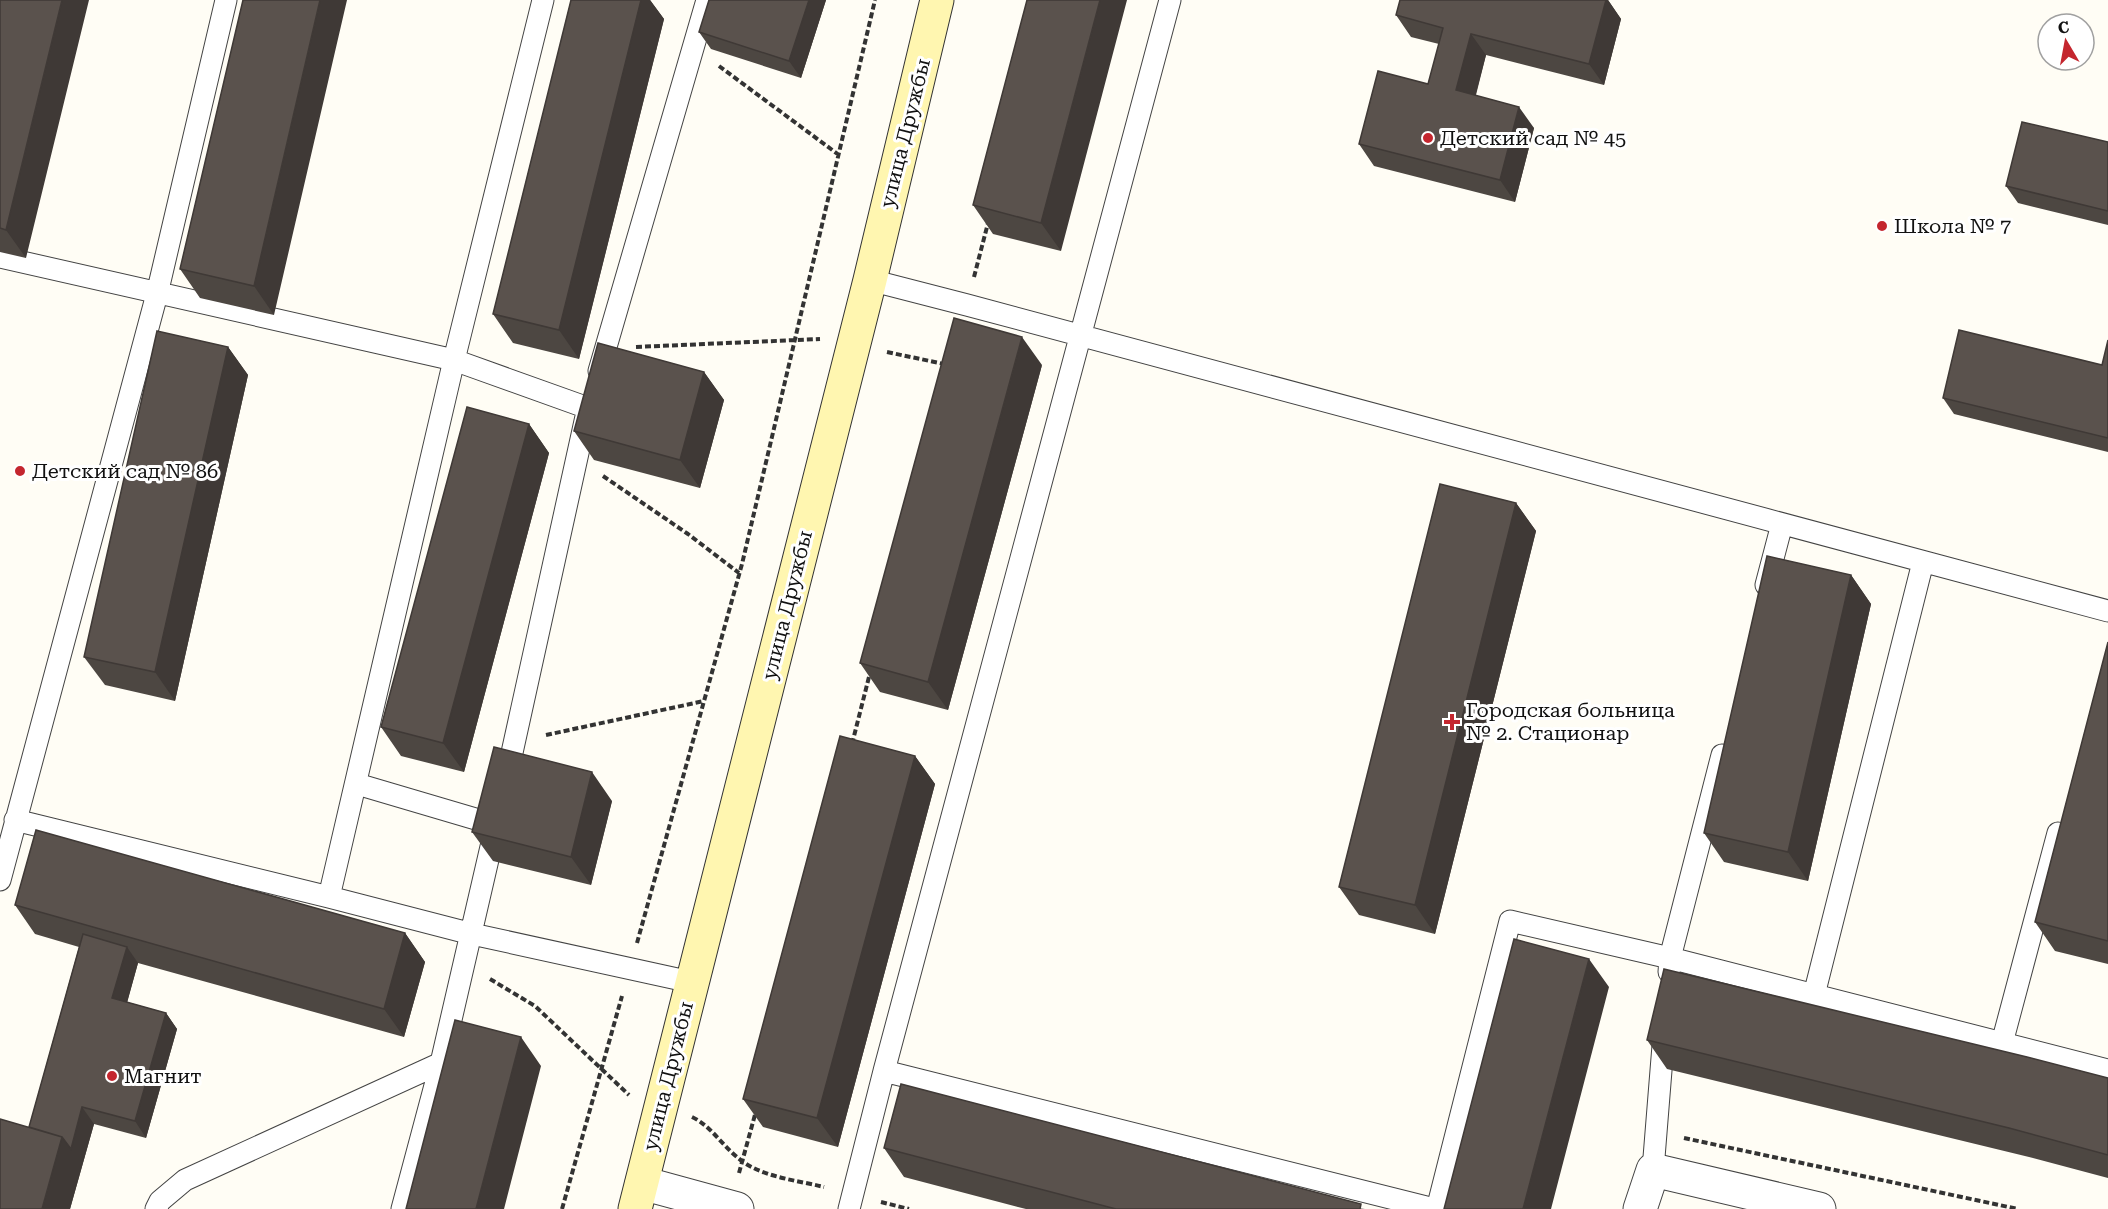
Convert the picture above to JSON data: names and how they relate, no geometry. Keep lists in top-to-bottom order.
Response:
{
  "streets": {
    "main road": ["улица Дружбы"]
  },
  "places": {
    "other": [
      "Детский сад № 45",
      "Школа № 7",
      "Детский сад № 86",
      "Магнит"
    ],
    "health": ["Городская больница № 2. Стационар"]
  },
  "north": "top"
}
